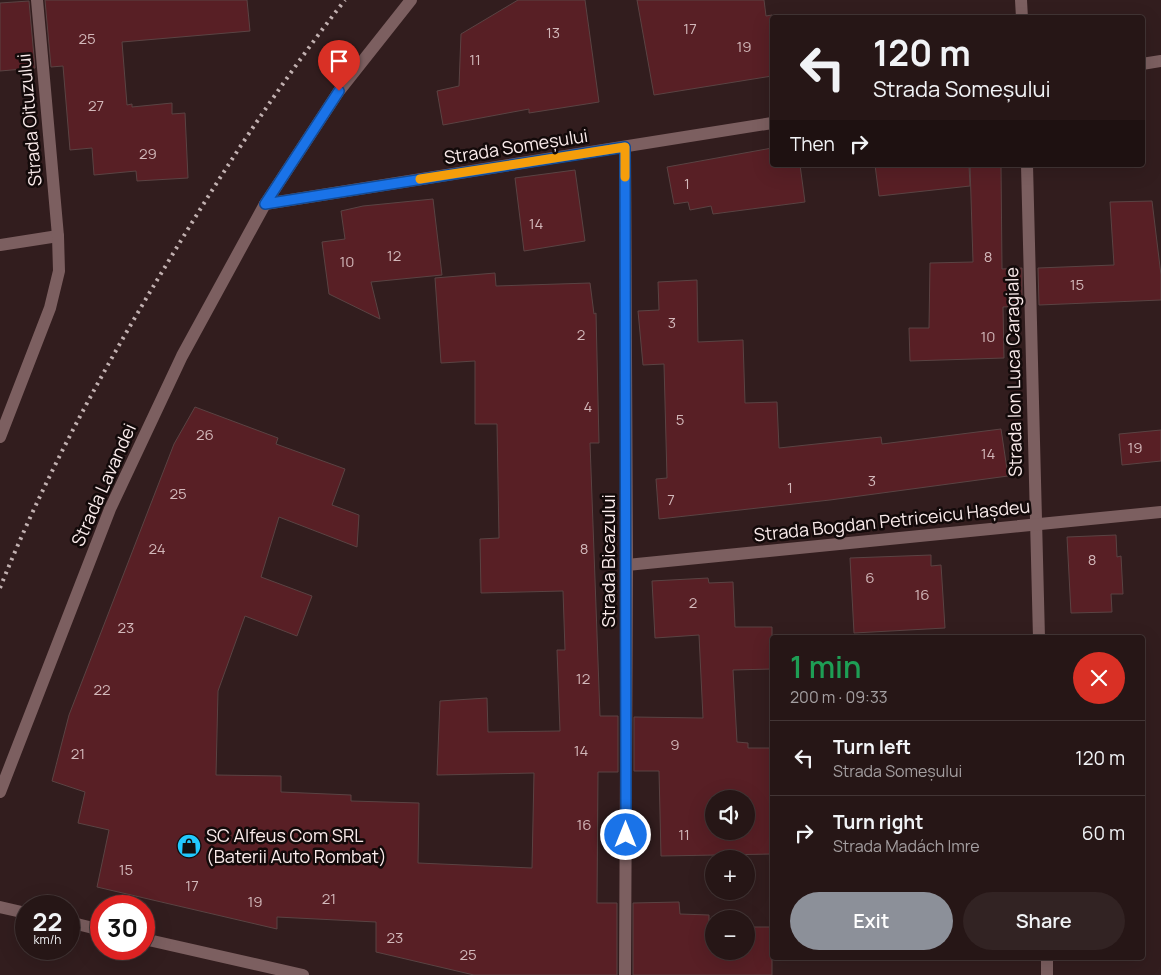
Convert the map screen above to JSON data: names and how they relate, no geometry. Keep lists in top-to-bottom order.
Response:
{
  "streets": {
    "street": [
      "Strada Oituzului",
      "Strada Someșului",
      "Strada Ion Luca Caragiale",
      "Strada Lavandei",
      "Strada Bogdan Petriceicu Hașdeu",
      "Strada Bicazului"
    ]
  },
  "crossings": [
    ["Strada Someșului", "Strada Lavandei"],
    ["Strada Someșului", "Strada Bicazului"],
    ["Strada Ion Luca Caragiale", "Strada Bogdan Petriceicu Hașdeu"],
    ["Strada Bogdan Petriceicu Hașdeu", "Strada Bicazului"]
  ],
  "places": {
    "shop": ["SC Alfeus Com SRL (Baterii Auto Rombat)"]
  },
  "house_numbers": [
    "17",
    "13",
    "25",
    "19",
    "11",
    "27",
    "29",
    "1",
    "14",
    "12",
    "8",
    "10",
    "15",
    "3",
    "2",
    "10",
    "4",
    "5",
    "26",
    "19",
    "14",
    "3",
    "1",
    "25",
    "7",
    "24",
    "8",
    "8",
    "6",
    "16",
    "2",
    "23",
    "12",
    "22",
    "9",
    "14",
    "21",
    "16",
    "11",
    "15",
    "17",
    "21",
    "19",
    "23",
    "25"
  ],
  "page": {
    "turn": ["120 m", "Strada Someșului"],
    "then": "Then",
    "heading": ["1 min", "200 m · 09:33"],
    "list": [
      {
        "name": "Turn left",
        "note": "Strada Someșului",
        "value": "120 m"
      },
      {
        "name": "Turn right",
        "note": "Strada Madách Imre",
        "value": "60 m"
      }
    ],
    "map_buttons": ["+", "−"],
    "buttons": ["Exit", "Share"],
    "speed": "22 km/h",
    "limit": "30"
  }
}
